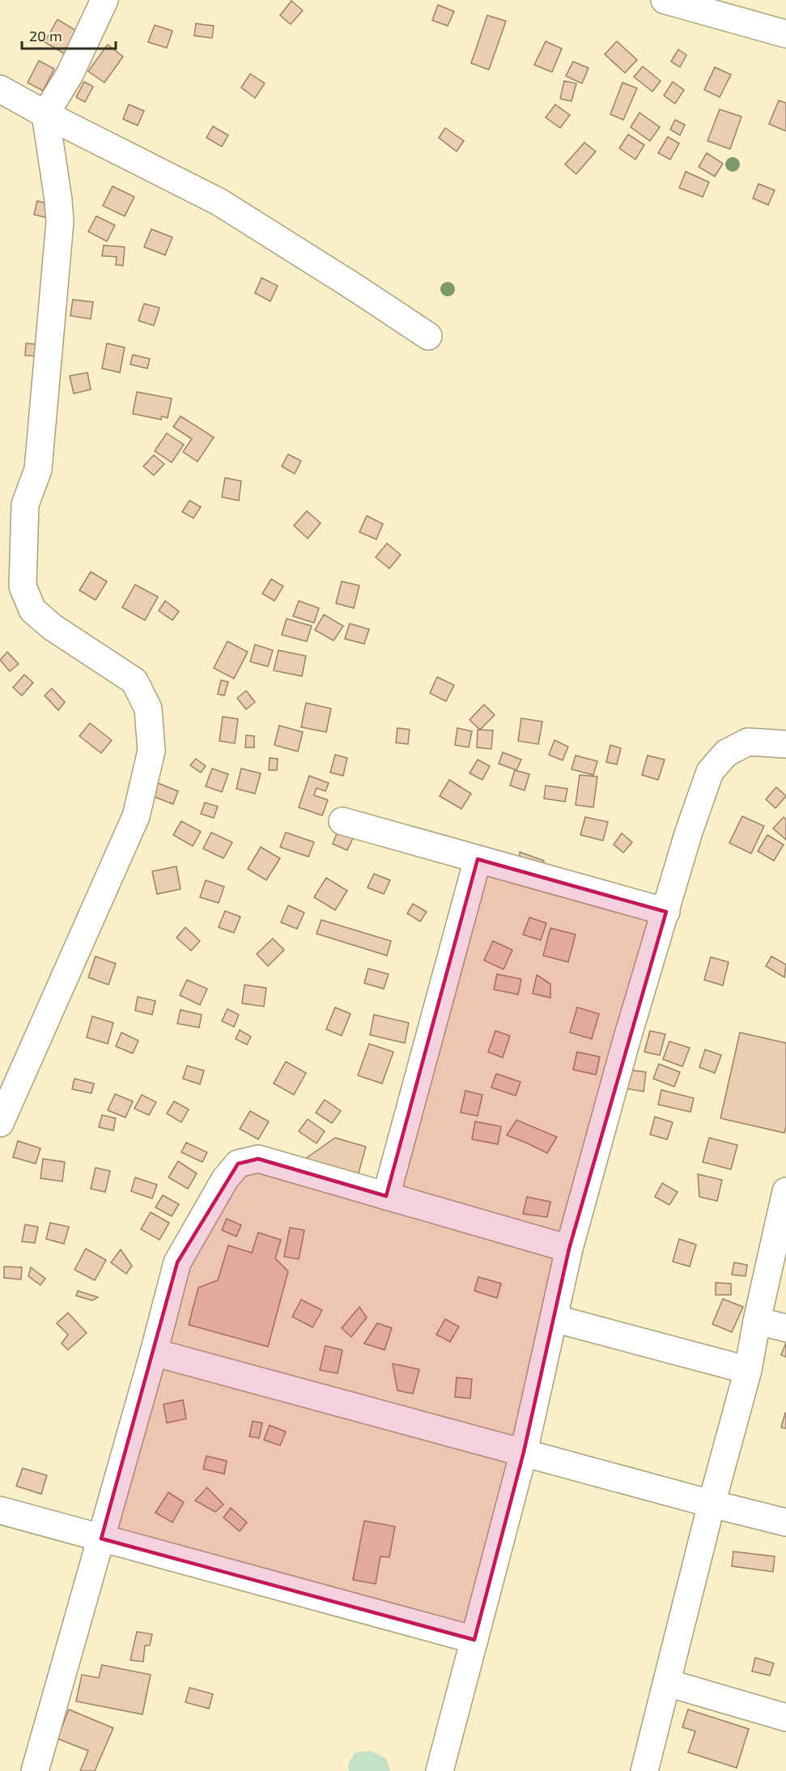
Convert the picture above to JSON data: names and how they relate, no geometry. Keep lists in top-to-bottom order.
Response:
{
  "scale_bar": "20 m"
}
